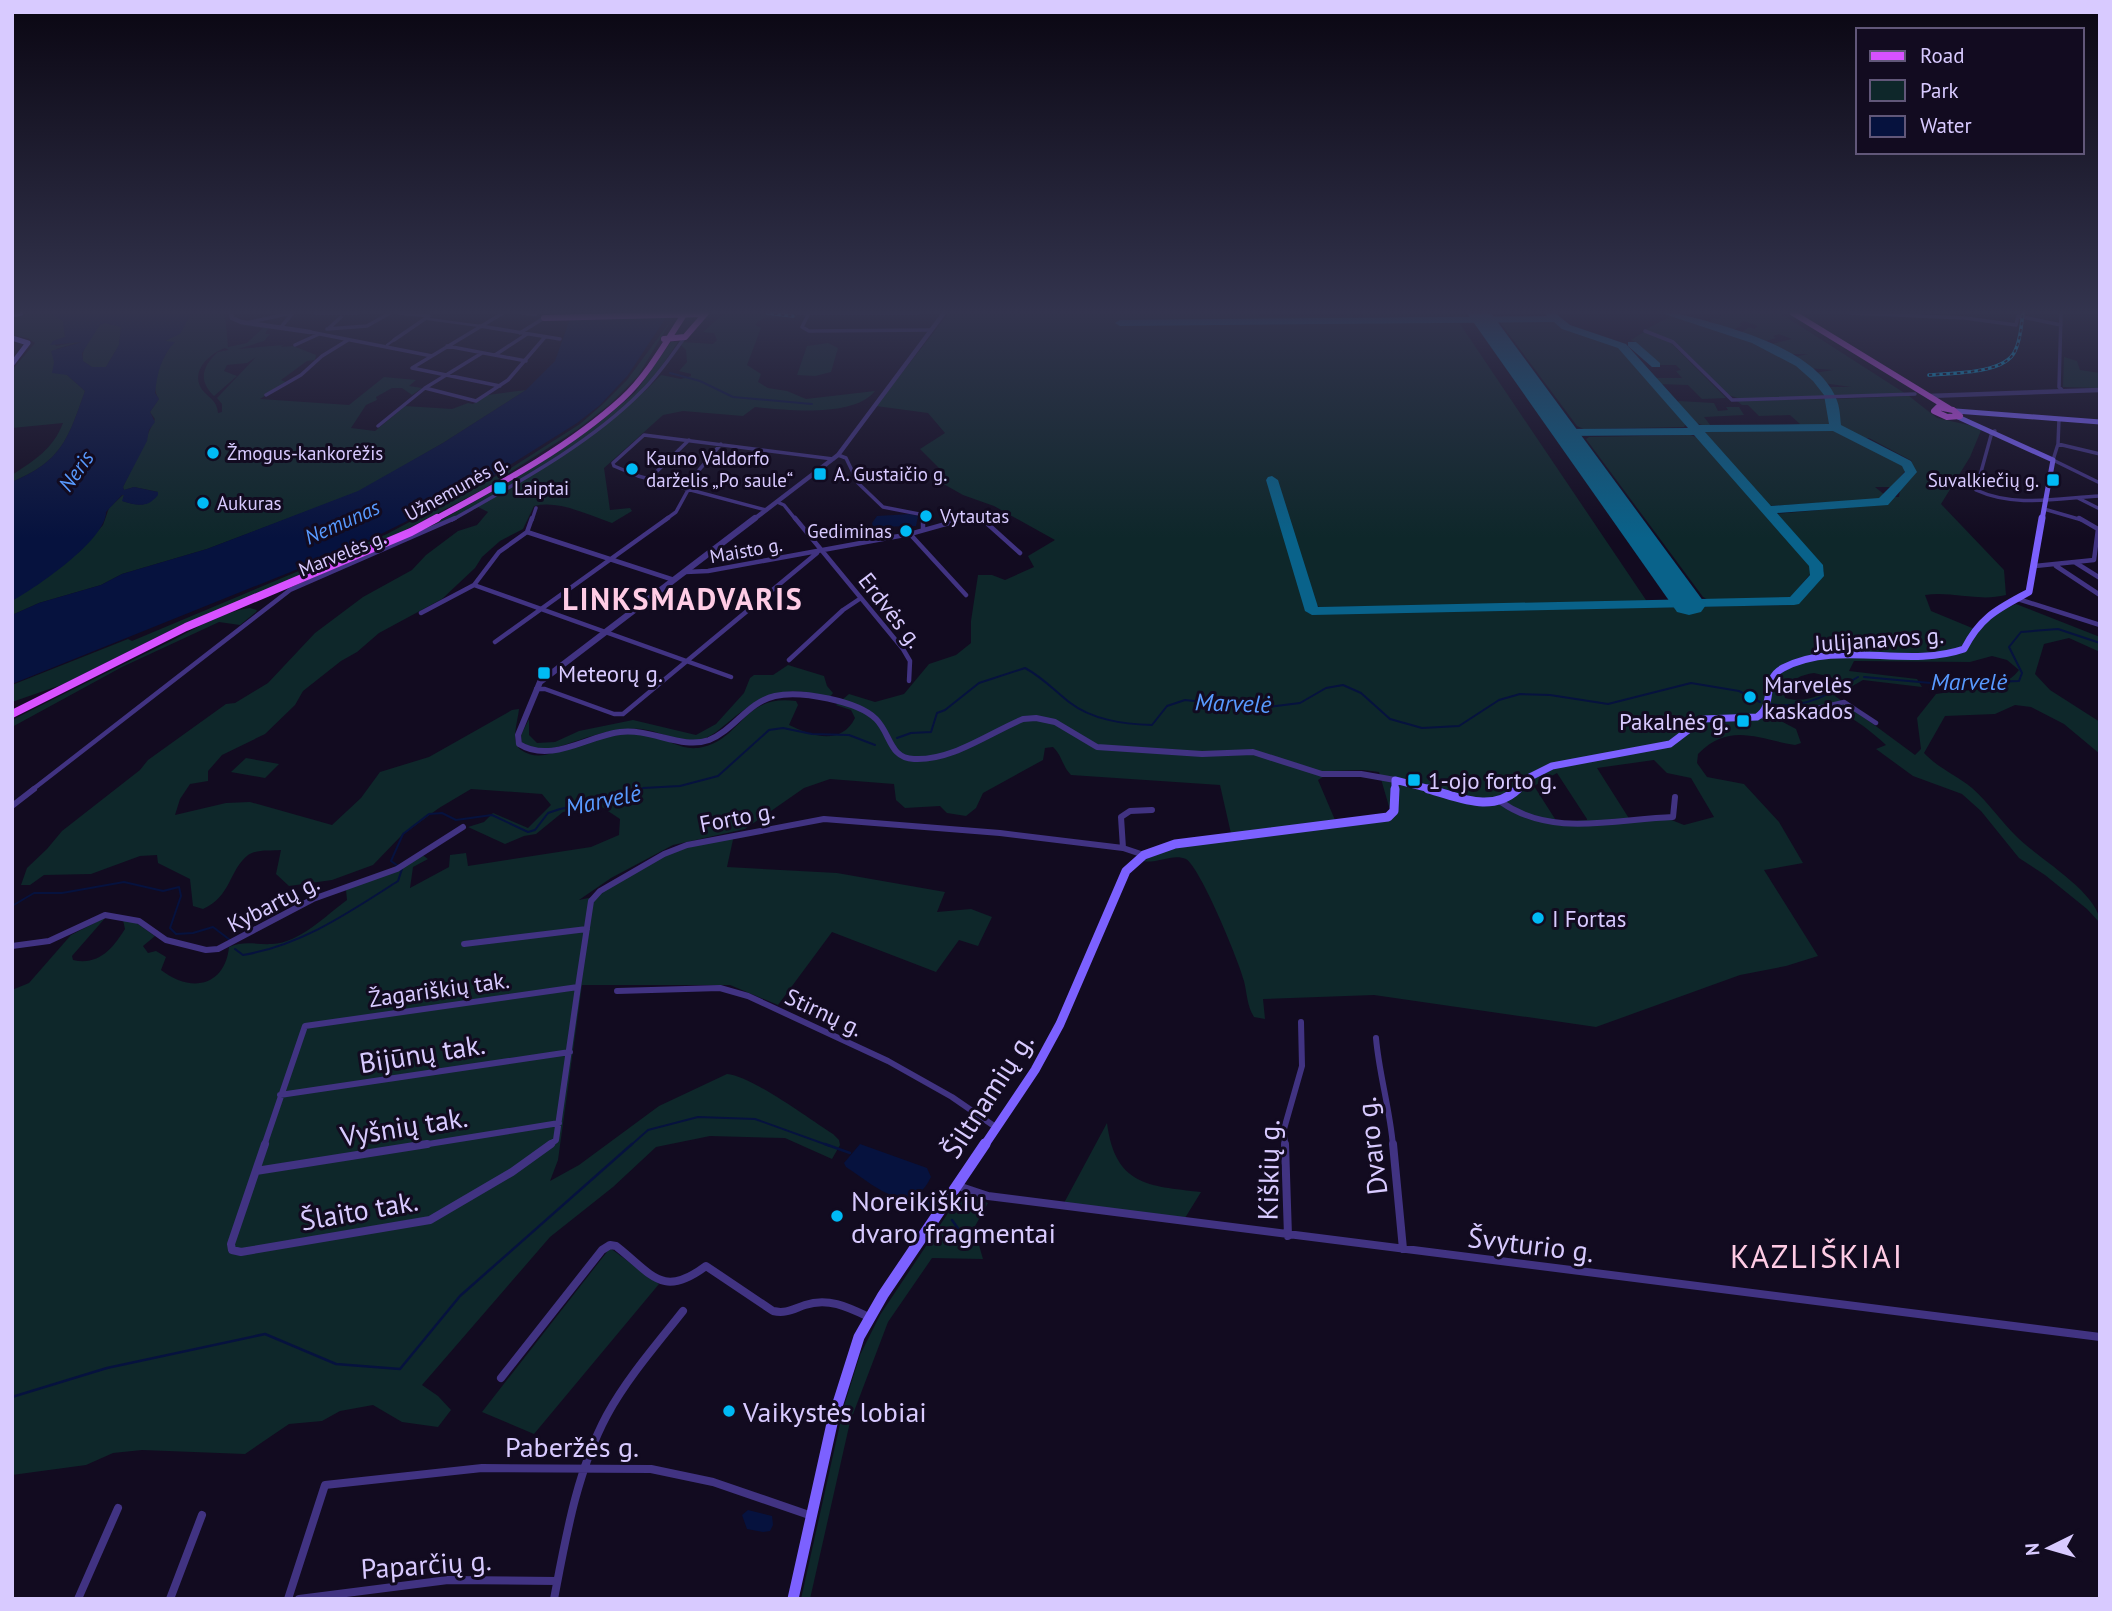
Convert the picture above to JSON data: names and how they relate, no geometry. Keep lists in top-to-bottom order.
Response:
{
  "streets": {
    "main road": ["Užnemunės g.", "Julijanavos g.", "Šiltnamių g."],
    "street": [
      "Maisto g.",
      "Marvelės g.",
      "Erdvės g.",
      "Forto g.",
      "Kybartų g.",
      "Žagariškių tak.",
      "Stirnų g.",
      "Bijūnų tak.",
      "Vyšnių tak.",
      "Dvaro g.",
      "Kiškių g.",
      "Šlaito tak.",
      "Švyturio g.",
      "Paberžės g.",
      "Paparčių g."
    ]
  },
  "crossings": [
    ["Maisto g.", "Erdvės g."],
    ["Forto g.", "Žagariškių tak."],
    ["Forto g.", "Bijūnų tak."],
    ["Forto g.", "Šiltnamių g."],
    ["Forto g.", "Vyšnių tak."],
    ["Forto g.", "Šlaito tak."],
    ["Žagariškių tak.", "Bijūnų tak."],
    ["Stirnų g.", "Šiltnamių g."],
    ["Šiltnamių g.", "Švyturio g."],
    ["Šiltnamių g.", "Paberžės g."],
    ["Vyšnių tak.", "Šlaito tak."],
    ["Dvaro g.", "Švyturio g."],
    ["Kiškių g.", "Švyturio g."]
  ],
  "districts": ["LINKSMADVARIS", "KAZLIŠKIAI"],
  "water": ["Neris", "Nemunas", "Marvelė"],
  "places": {
    "other": [
      "Žmogus-kankorėžis",
      "Kauno Valdorfo darželis „Po saule“",
      "Aukuras",
      "Vytautas",
      "Gediminas",
      "Marvelės kaskados",
      "I Fortas",
      "Noreikiškių dvaro fragmentai",
      "Vaikystės lobiai"
    ],
    "transit": [
      "A. Gustaičio g.",
      "Suvalkiečių g.",
      "Laiptai",
      "Meteorų g.",
      "Pakalnės g.",
      "1-ojo forto g."
    ]
  },
  "legend": ["Road", "Park", "Water"],
  "north": "left"
}
